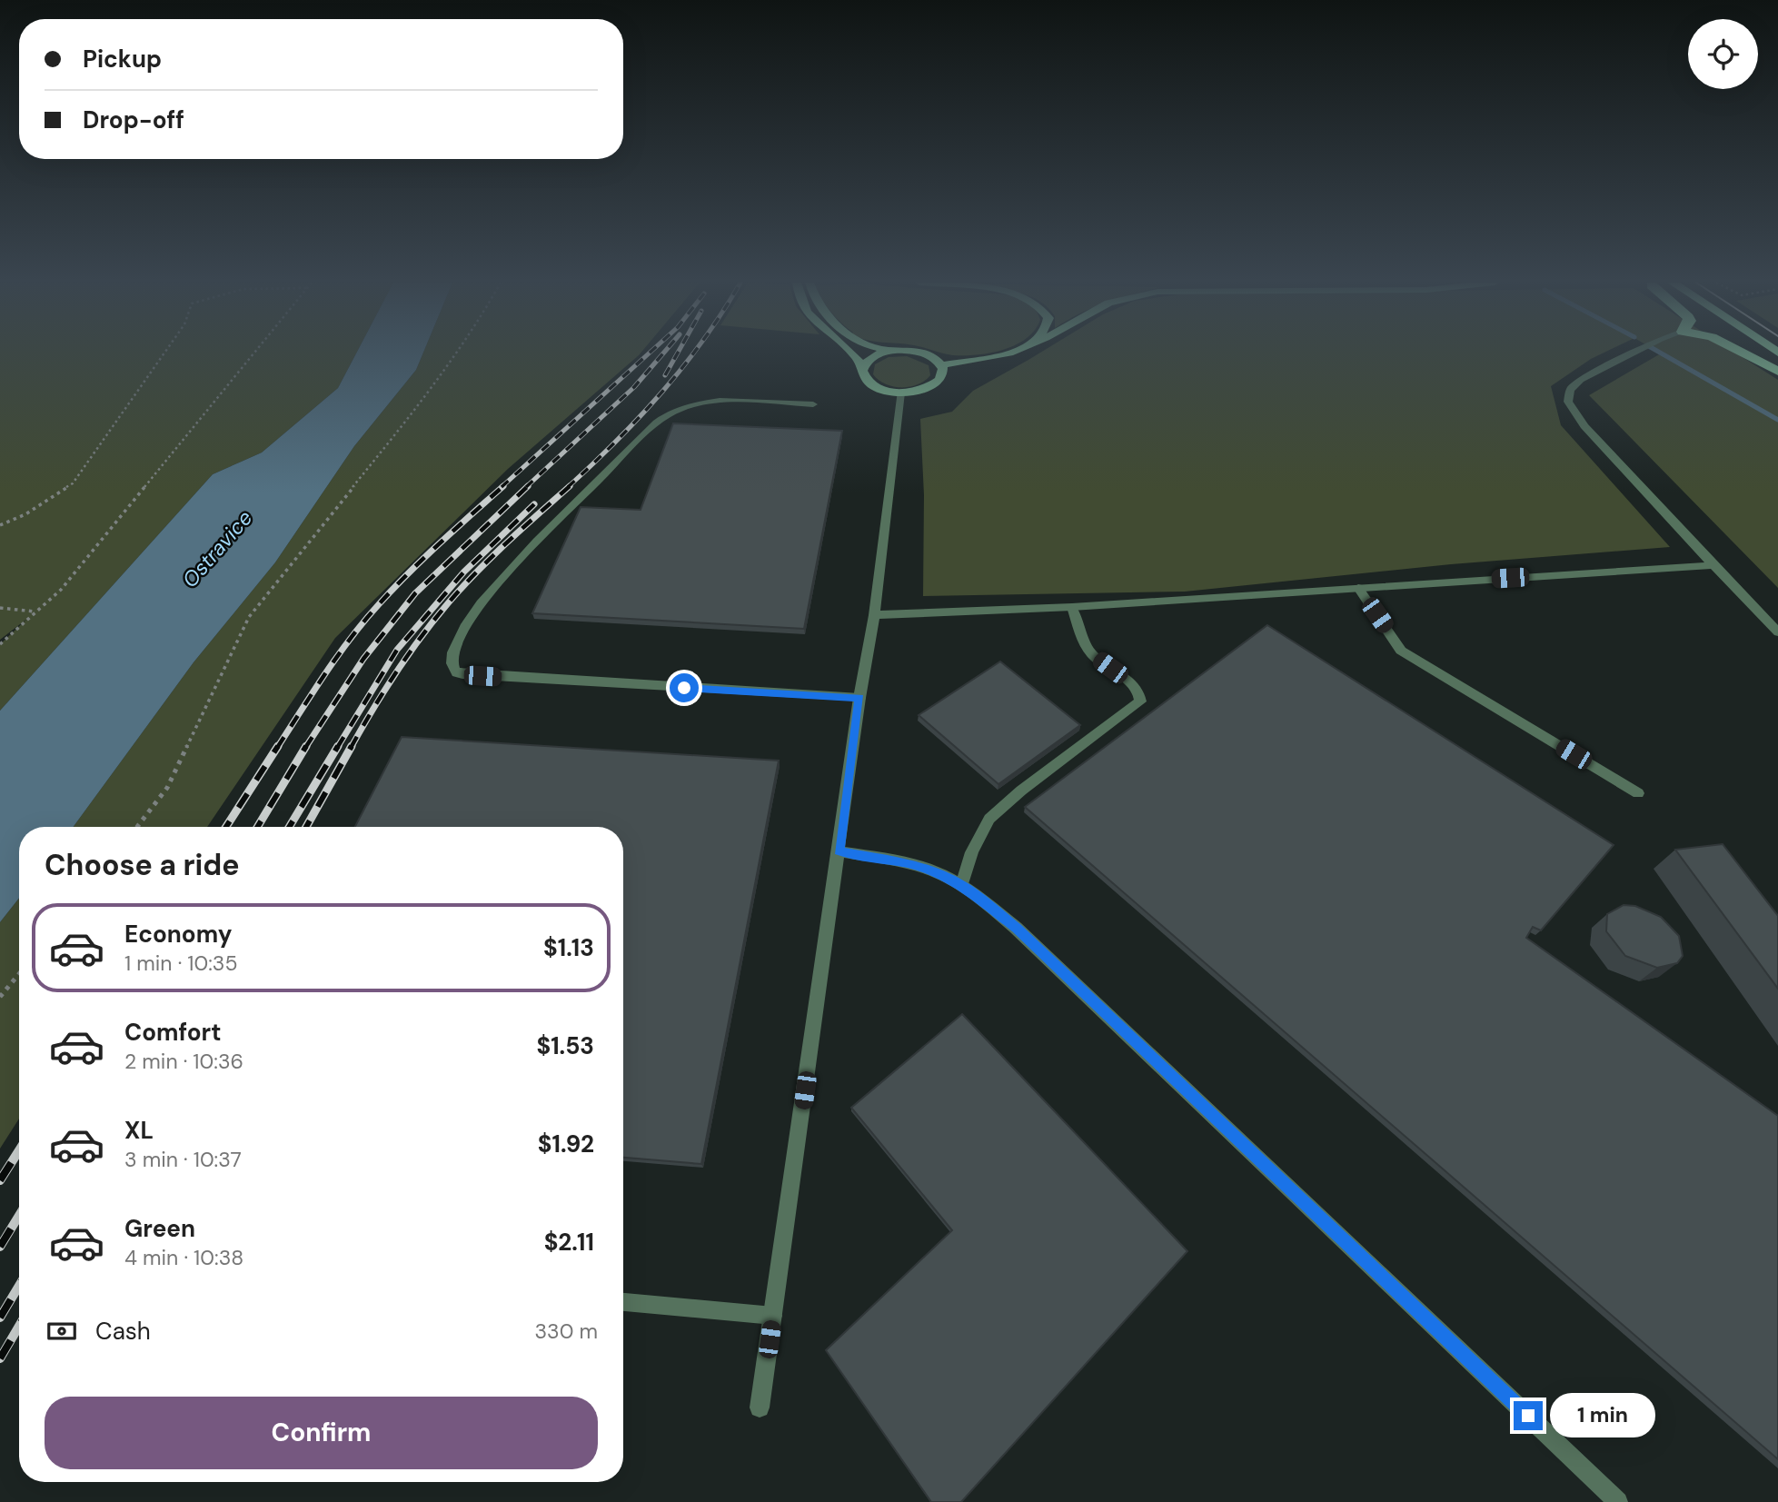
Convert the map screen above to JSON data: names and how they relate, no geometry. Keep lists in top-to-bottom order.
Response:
{
  "water": ["Ostravice"],
  "page": {
    "banner": ["Pickup", "Drop-off"],
    "heading": "Choose a ride",
    "list": [
      {
        "name": "Economy",
        "note": "1 min · 10:35",
        "value": "$1.13"
      },
      {
        "name": "Comfort",
        "note": "2 min · 10:36",
        "value": "$1.53"
      },
      {
        "name": "XL",
        "note": "3 min · 10:37",
        "value": "$1.92"
      },
      {
        "name": "Green",
        "note": "4 min · 10:38",
        "value": "$2.11"
      }
    ],
    "pay": ["Cash", "330 m"],
    "buttons": "Confirm",
    "bubble": "1 min"
  }
}
